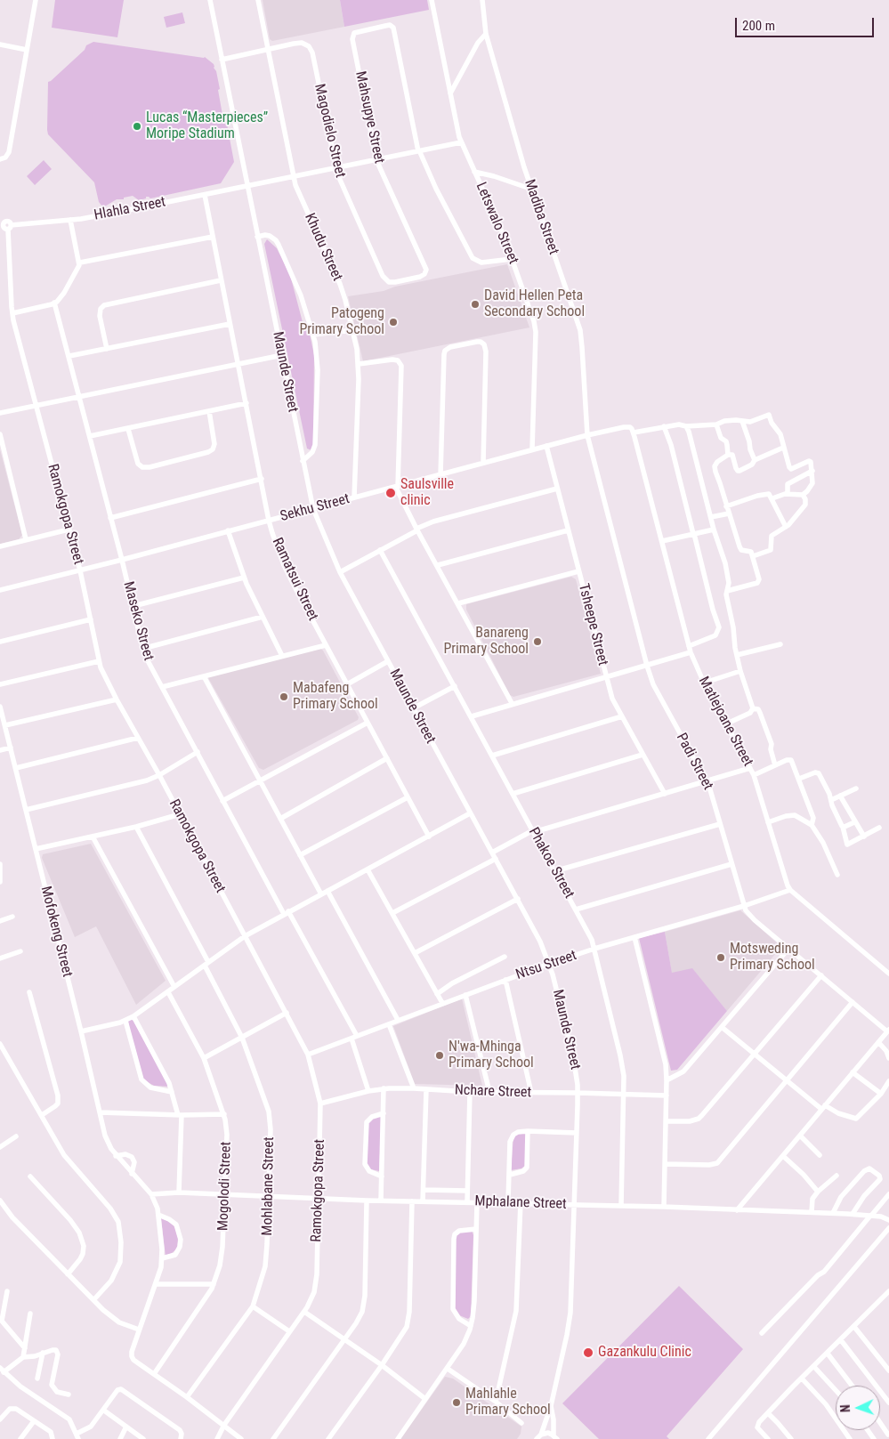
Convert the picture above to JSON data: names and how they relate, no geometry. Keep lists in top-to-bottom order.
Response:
{
  "streets": {
    "street": [
      "Mahsupye Street",
      "Magodielo Street",
      "Hlahla Street",
      "Madiba Street",
      "Letswalo Street",
      "Khudu Street",
      "Maunde Street",
      "Sekhu Street",
      "Ramokgopa Street",
      "Ramatsui Street",
      "Maseko Street",
      "Tsheepe Street",
      "Matlejoane Street",
      "Padi Street",
      "Phakoe Street",
      "Mofokeng Street",
      "Ntsu Street",
      "Nchare Street",
      "Mogolodi Street",
      "Mohlabane Street",
      "Mphalane Street"
    ]
  },
  "crossings": [
    ["Mahsupye Street", "Magodielo Street"],
    ["Mahsupye Street", "Hlahla Street"],
    ["Magodielo Street", "Hlahla Street"],
    ["Magodielo Street", "Khudu Street"],
    ["Hlahla Street", "Letswalo Street"],
    ["Hlahla Street", "Khudu Street"],
    ["Hlahla Street", "Maunde Street"],
    ["Hlahla Street", "Ramokgopa Street"],
    ["Hlahla Street", "Ramatsui Street"],
    ["Madiba Street", "Sekhu Street"],
    ["Madiba Street", "Padi Street"],
    ["Letswalo Street", "Sekhu Street"],
    ["Khudu Street", "Sekhu Street"],
    ["Maunde Street", "Sekhu Street"],
    ["Maunde Street", "Ntsu Street"],
    ["Maunde Street", "Nchare Street"],
    ["Maunde Street", "Mphalane Street"],
    ["Sekhu Street", "Ramokgopa Street"],
    ["Sekhu Street", "Ramatsui Street"],
    ["Sekhu Street", "Maseko Street"],
    ["Sekhu Street", "Tsheepe Street"],
    ["Sekhu Street", "Matlejoane Street"],
    ["Sekhu Street", "Padi Street"],
    ["Ramokgopa Street", "Ntsu Street"],
    ["Ramokgopa Street", "Nchare Street"],
    ["Ramokgopa Street", "Mphalane Street"],
    ["Maseko Street", "Ntsu Street"],
    ["Maseko Street", "Nchare Street"],
    ["Matlejoane Street", "Ntsu Street"],
    ["Padi Street", "Ntsu Street"],
    ["Phakoe Street", "Ntsu Street"],
    ["Phakoe Street", "Nchare Street"],
    ["Phakoe Street", "Mphalane Street"],
    ["Mofokeng Street", "Mogolodi Street"],
    ["Mofokeng Street", "Mphalane Street"],
    ["Mogolodi Street", "Mphalane Street"],
    ["Mohlabane Street", "Mphalane Street"]
  ],
  "places": [
    "Lucas “Masterpieces” Moripe Stadium",
    "David Hellen Peta Secondary School",
    "Patogeng Primary School",
    "Saulsville clinic",
    "Banareng Primary School",
    "Mabafeng Primary School",
    "Motsweding Primary School",
    "N'wa-Mhinga Primary School",
    "Gazankulu Clinic",
    "Mahlahle Primary School"
  ],
  "scale_bar": "200 m",
  "north": "left"
}
